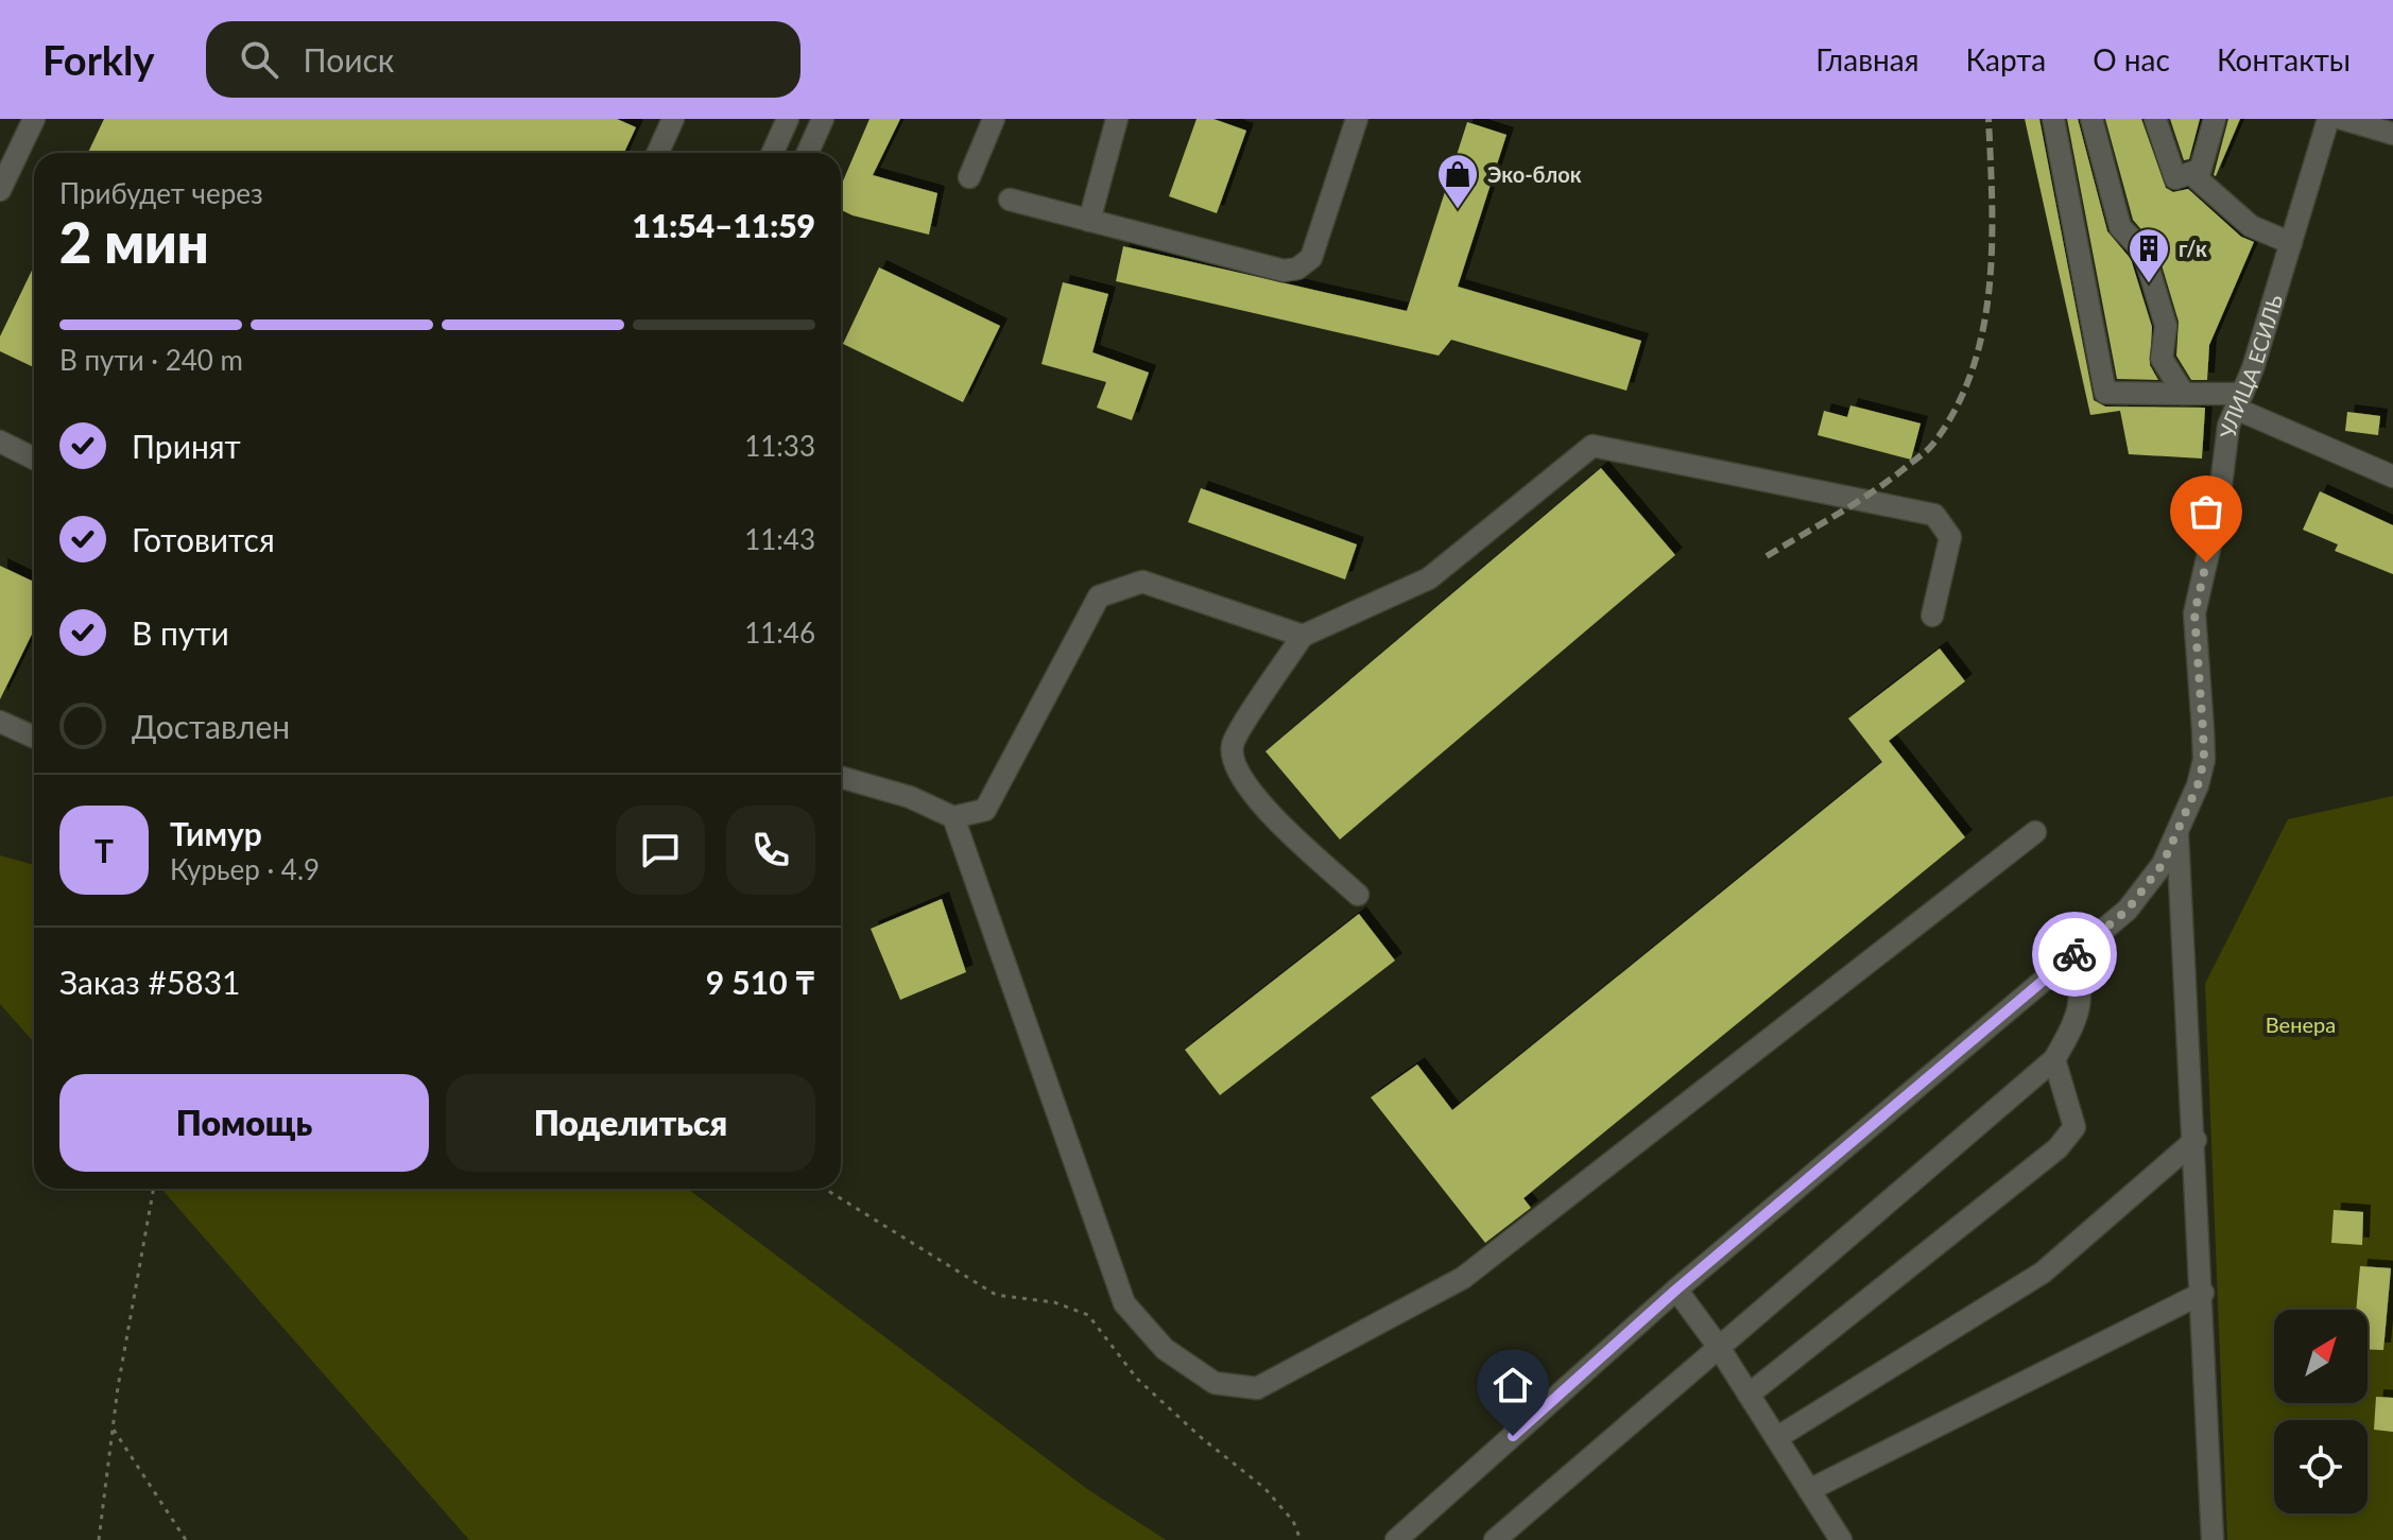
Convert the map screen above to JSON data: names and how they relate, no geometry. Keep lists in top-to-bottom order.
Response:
{
  "streets": {
    "street": ["УЛИЦА ЕСИЛЬ"]
  },
  "parks": ["Венера"],
  "places": {
    "shop": ["Эко-блок"],
    "building": ["г/к"]
  },
  "north": "top right",
  "page": {
    "header": "Forkly",
    "search": "Поиск",
    "nav": [
      "Главная",
      "Карта",
      "О нас",
      "Контакты"
    ],
    "heading": ["2 мин", "Прибудет через", "11:54–11:59"],
    "panel": [
      "Тимур",
      "Курьер · 4.9",
      "Заказ #5831",
      "9 510 ₸"
    ],
    "bar": "В пути · 240 m",
    "list": [
      ["Принят", "11:33"],
      ["Готовится", "11:43"],
      ["В пути", "11:46"],
      "Доставлен"
    ],
    "round": "Т",
    "buttons": ["Помощь", "Поделиться"]
  }
}
